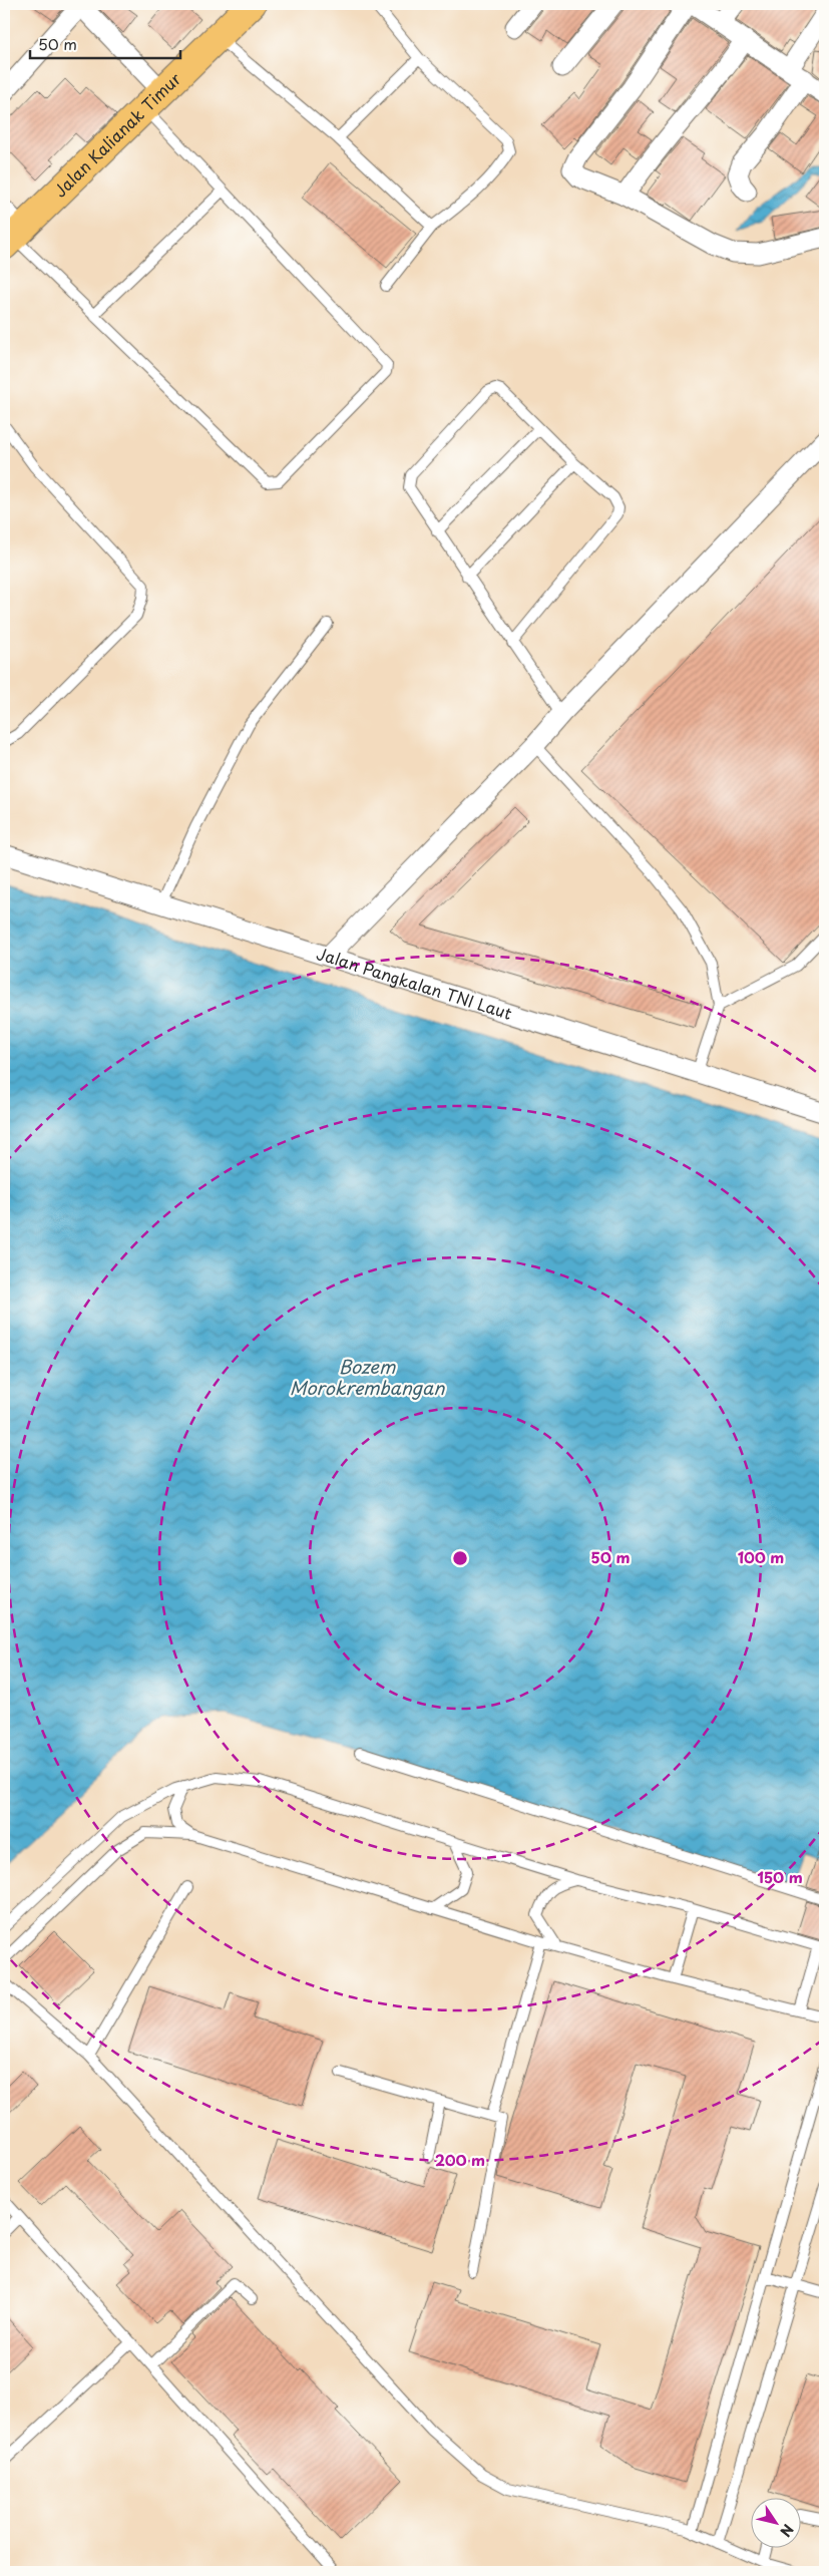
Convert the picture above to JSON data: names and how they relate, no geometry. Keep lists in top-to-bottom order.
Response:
{
  "streets": {
    "highway": ["Jalan Kalianak Timur"],
    "street": ["Jalan Pangkalan TNI Laut"]
  },
  "water": ["Bozem Morokrembangan"],
  "scale_bar": "50 m",
  "north": "bottom right",
  "rings": [
    "50 m",
    "100 m",
    "150 m",
    "200 m"
  ]
}
